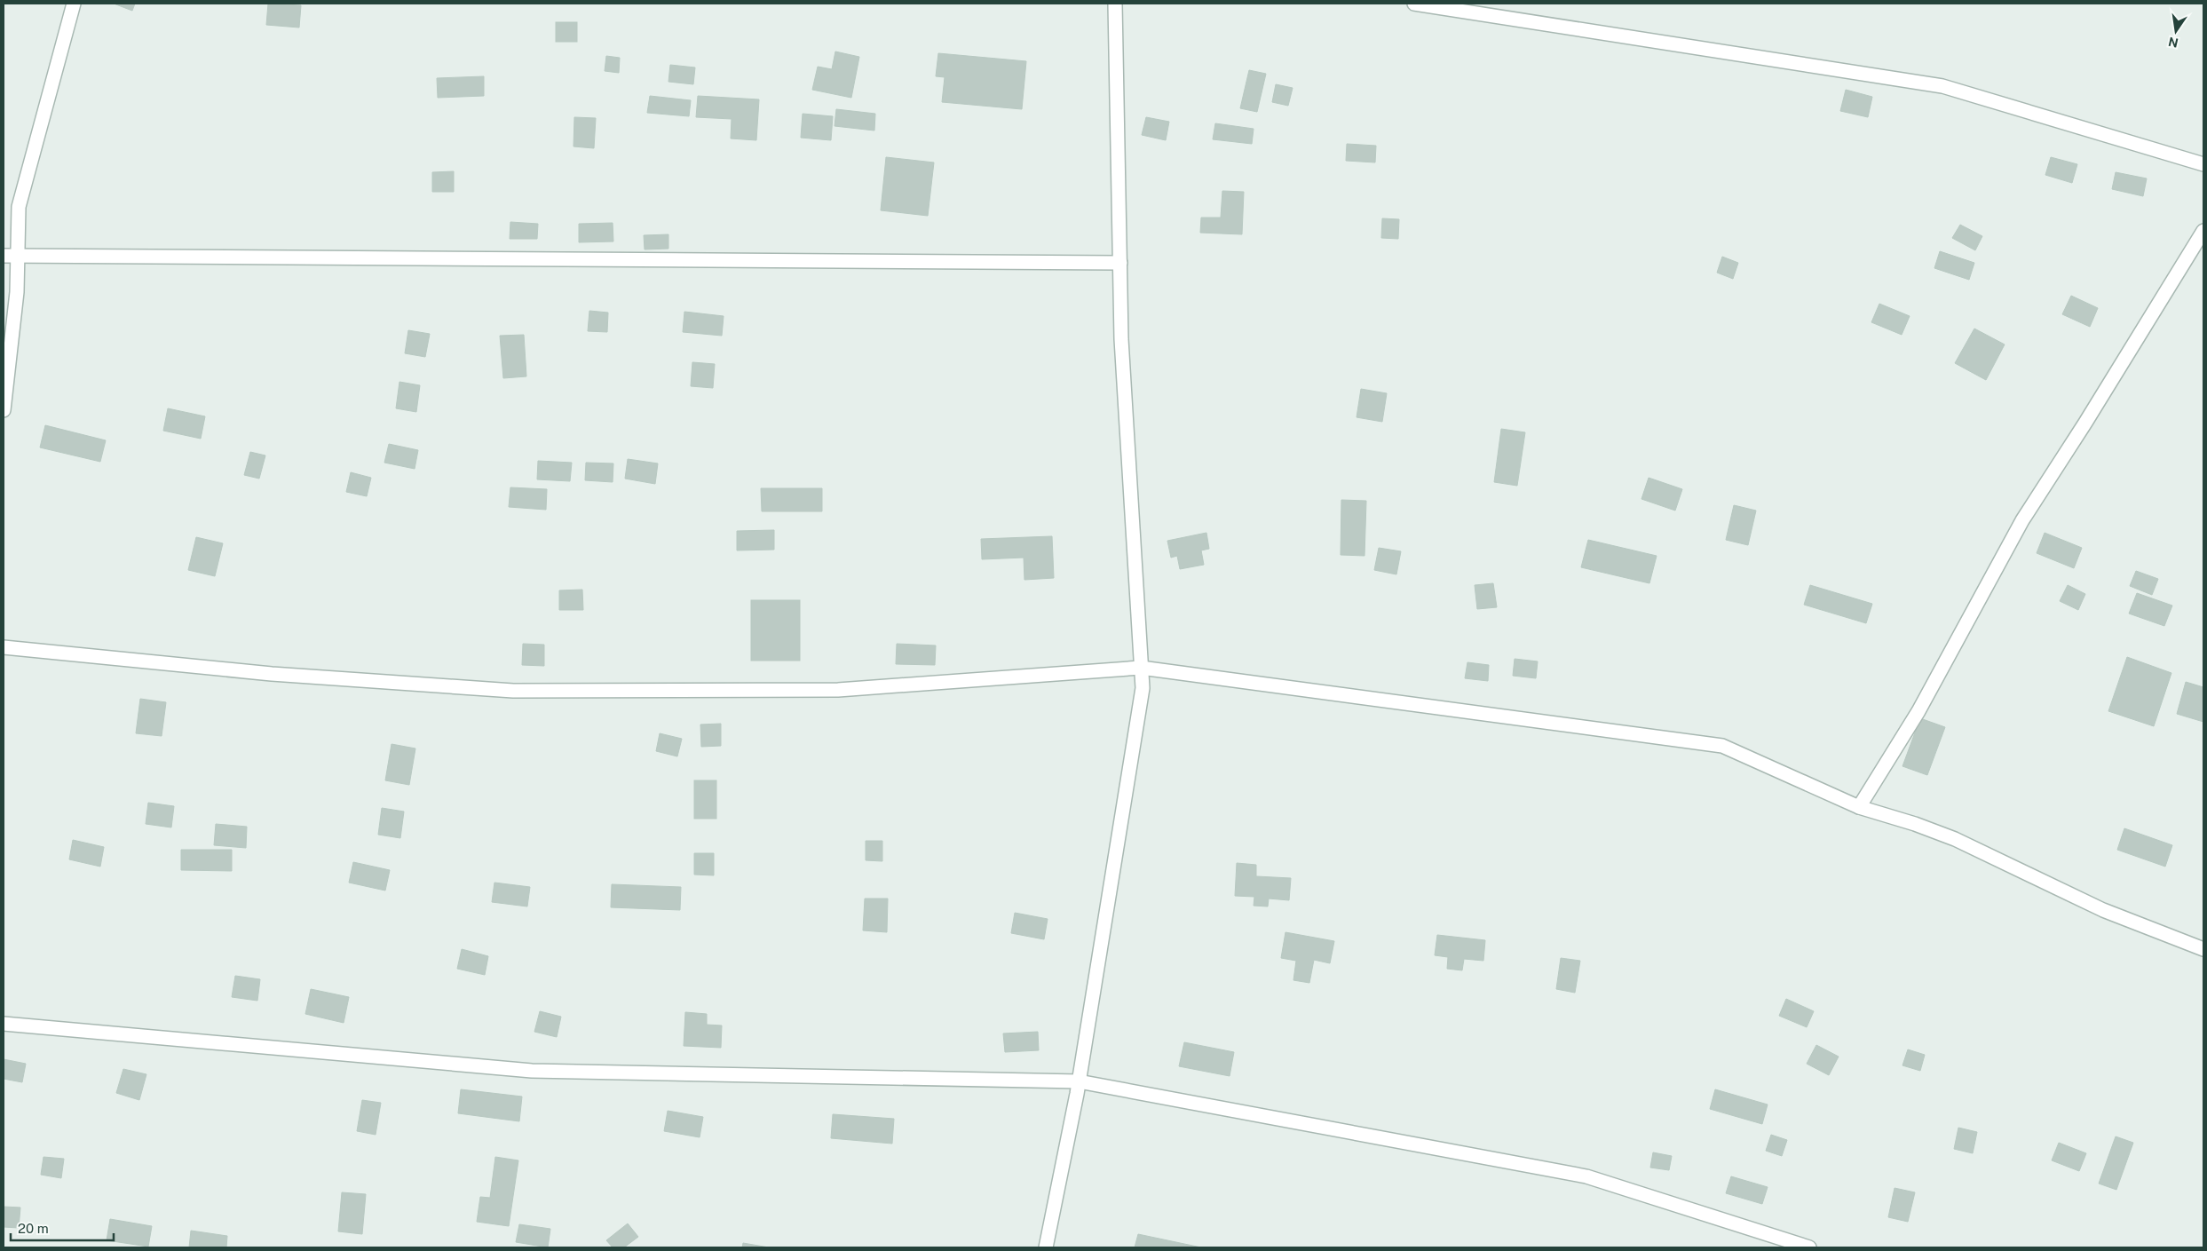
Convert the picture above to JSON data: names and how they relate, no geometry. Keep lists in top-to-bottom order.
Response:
{
  "scale_bar": "20 m",
  "north": "bottom"
}
